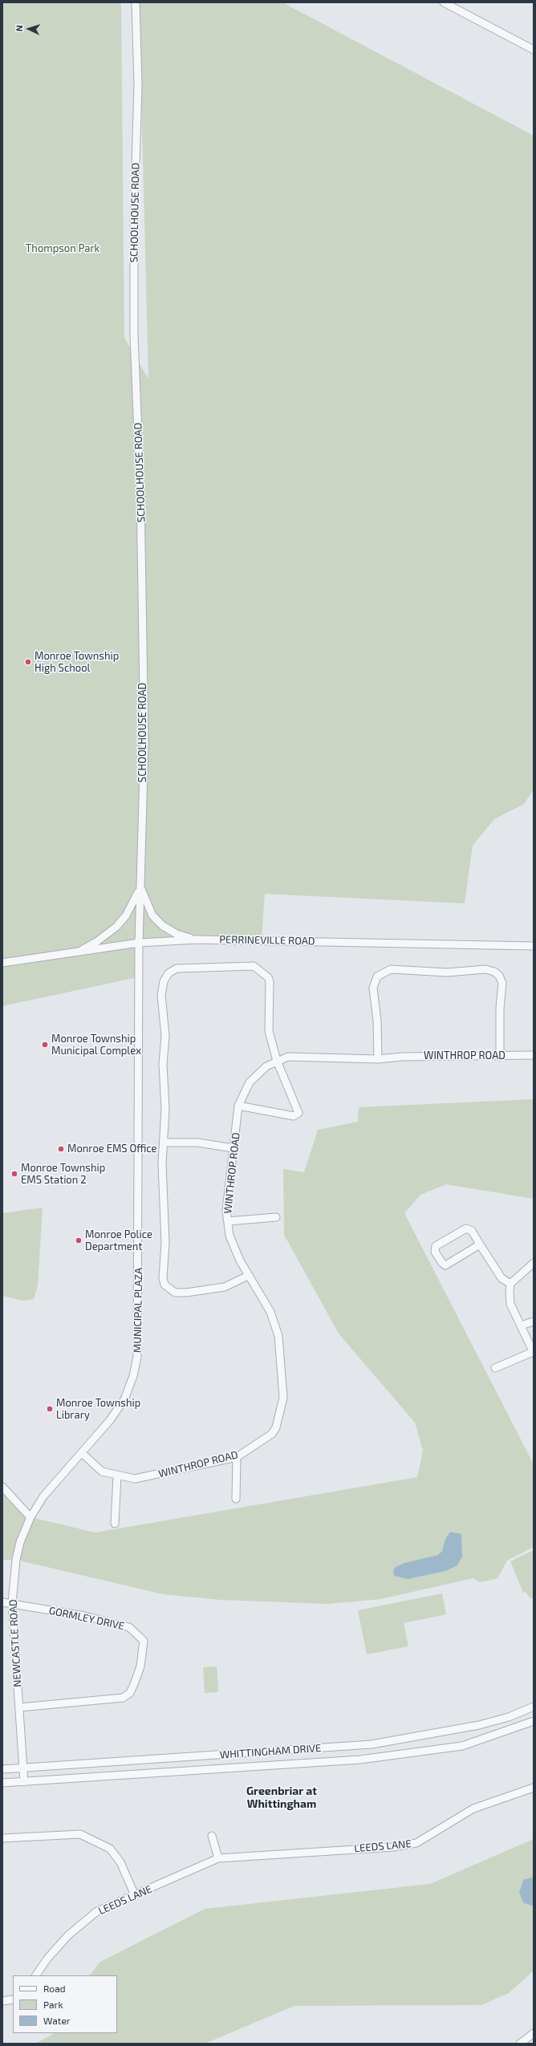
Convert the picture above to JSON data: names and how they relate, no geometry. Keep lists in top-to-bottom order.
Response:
{
  "streets": {
    "street": [
      "SCHOOLHOUSE ROAD",
      "PERRINEVILLE ROAD",
      "WINTHROP ROAD",
      "MUNICIPAL PLAZA",
      "GORMLEY DRIVE",
      "NEWCASTLE ROAD",
      "WHITTINGHAM DRIVE",
      "LEEDS LANE"
    ]
  },
  "crossings": [
    ["SCHOOLHOUSE ROAD", "PERRINEVILLE ROAD"],
    ["SCHOOLHOUSE ROAD", "MUNICIPAL PLAZA"],
    ["PERRINEVILLE ROAD", "MUNICIPAL PLAZA"],
    ["WINTHROP ROAD", "NEWCASTLE ROAD"],
    ["MUNICIPAL PLAZA", "NEWCASTLE ROAD"],
    ["GORMLEY DRIVE", "NEWCASTLE ROAD"],
    ["NEWCASTLE ROAD", "WHITTINGHAM DRIVE"]
  ],
  "districts": ["Greenbriar at Whittingham"],
  "parks": ["Thompson Park"],
  "places": [
    "Monroe Township High School",
    "Monroe Township Municipal Complex",
    "Monroe EMS Office",
    "Monroe Township EMS Station 2",
    "Monroe Police Department",
    "Monroe Township Library"
  ],
  "legend": ["Road", "Park", "Water"],
  "north": "left"
}
